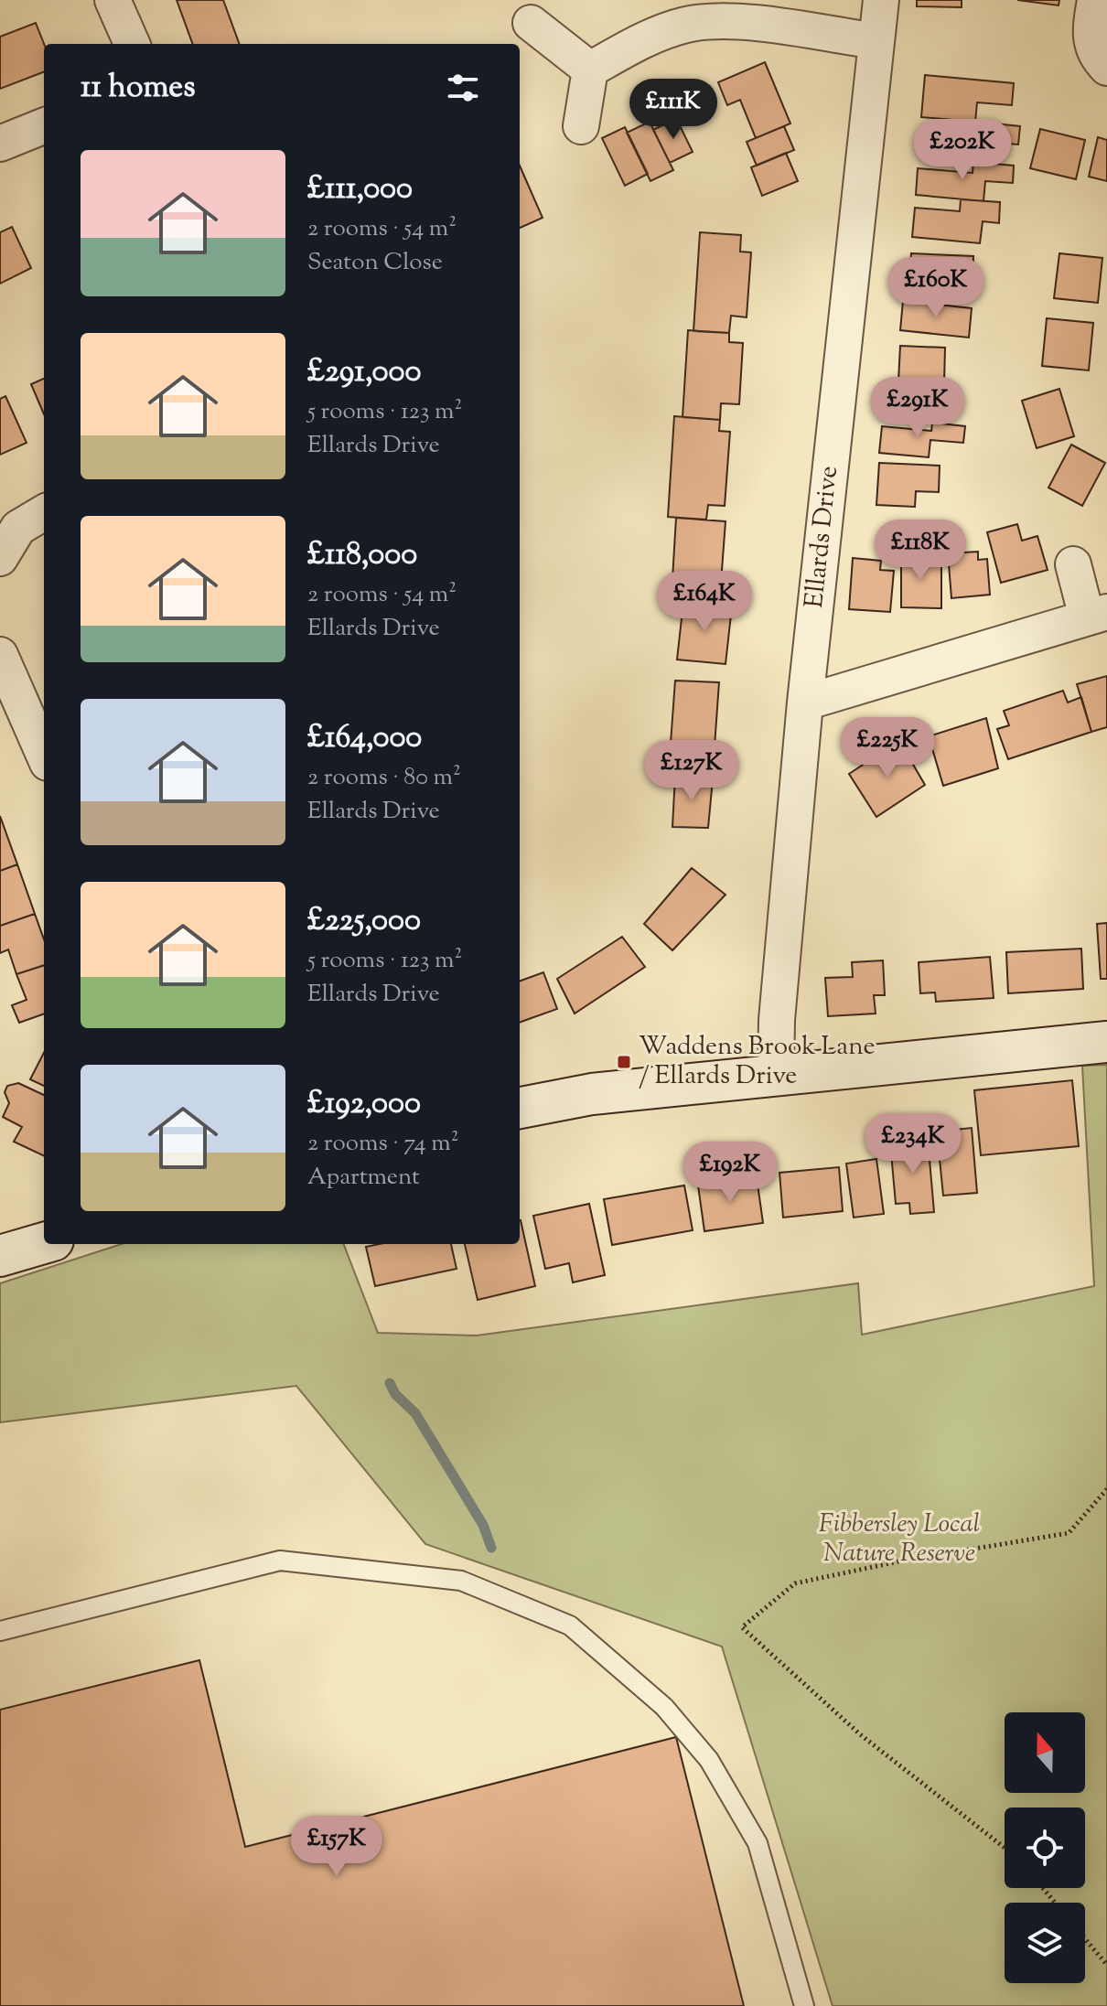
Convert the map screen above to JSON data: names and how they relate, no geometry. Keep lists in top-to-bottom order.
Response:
{
  "streets": {
    "street": ["Ellards Drive"]
  },
  "parks": ["Fibbersley Local Nature Reserve"],
  "places": {
    "transit": ["Waddens Brook Lane / Ellards Drive"]
  },
  "north": "top",
  "page": {
    "heading": "11 homes",
    "price": [
      "£111K",
      "£202K",
      "£160K",
      "£291K",
      "£118K",
      "£164K",
      "£225K",
      "£127K",
      "£234K",
      "£192K",
      "£157K"
    ],
    "list": [
      {
        "name": "£111,000",
        "note": "2 rooms · 54 m² · Seaton Close"
      },
      {
        "name": "£291,000",
        "note": "5 rooms · 123 m² · Ellards Drive"
      },
      {
        "name": "£118,000",
        "note": "2 rooms · 54 m² · Ellards Drive"
      },
      {
        "name": "£164,000",
        "note": "2 rooms · 80 m² · Ellards Drive"
      },
      {
        "name": "£225,000",
        "note": "5 rooms · 123 m² · Ellards Drive"
      },
      {
        "name": "£192,000",
        "note": "2 rooms · 74 m² · Apartment"
      }
    ]
  }
}
